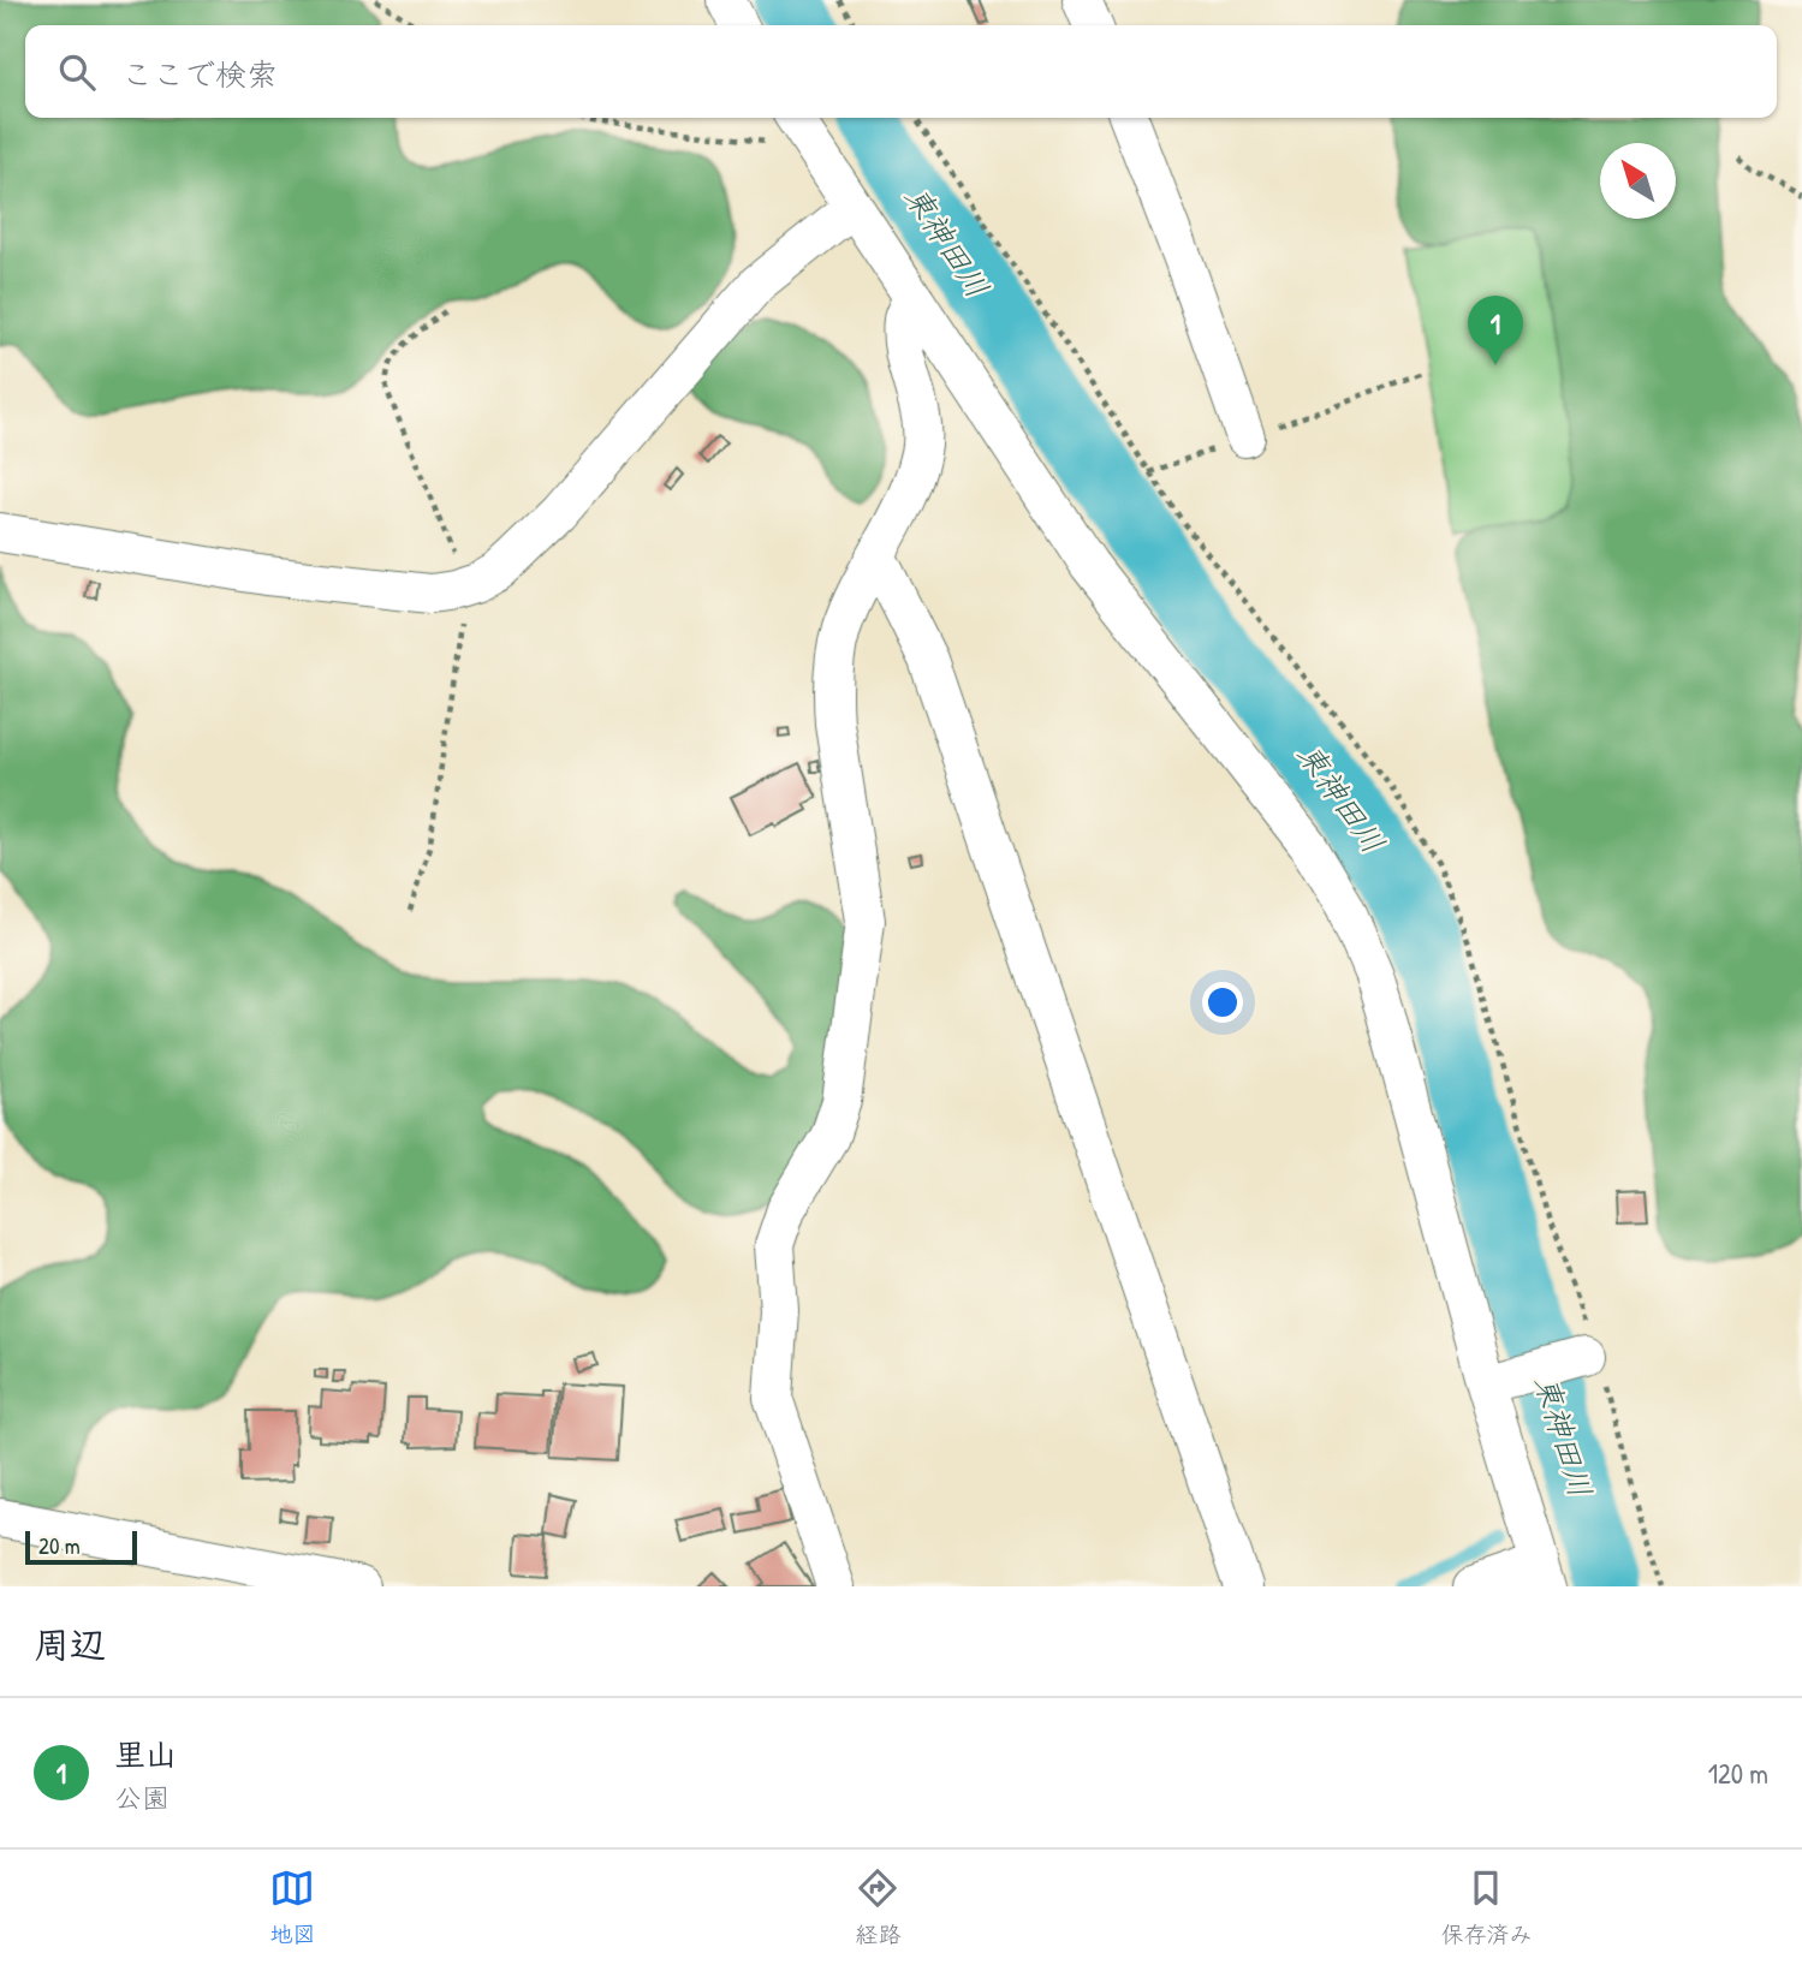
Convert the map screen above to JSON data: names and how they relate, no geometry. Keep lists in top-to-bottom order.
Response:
{
  "water": ["東神田川"],
  "scale_bar": "20 m",
  "north": "top left",
  "page": {
    "search": "ここで検索",
    "pins": "1",
    "scale": "20 m",
    "heading": "周辺",
    "list": [
      {
        "mark": "1",
        "name": "里山",
        "note": "公園",
        "value": "120 m"
      }
    ],
    "nav": ["地図", "経路", "保存済み"]
  }
}
